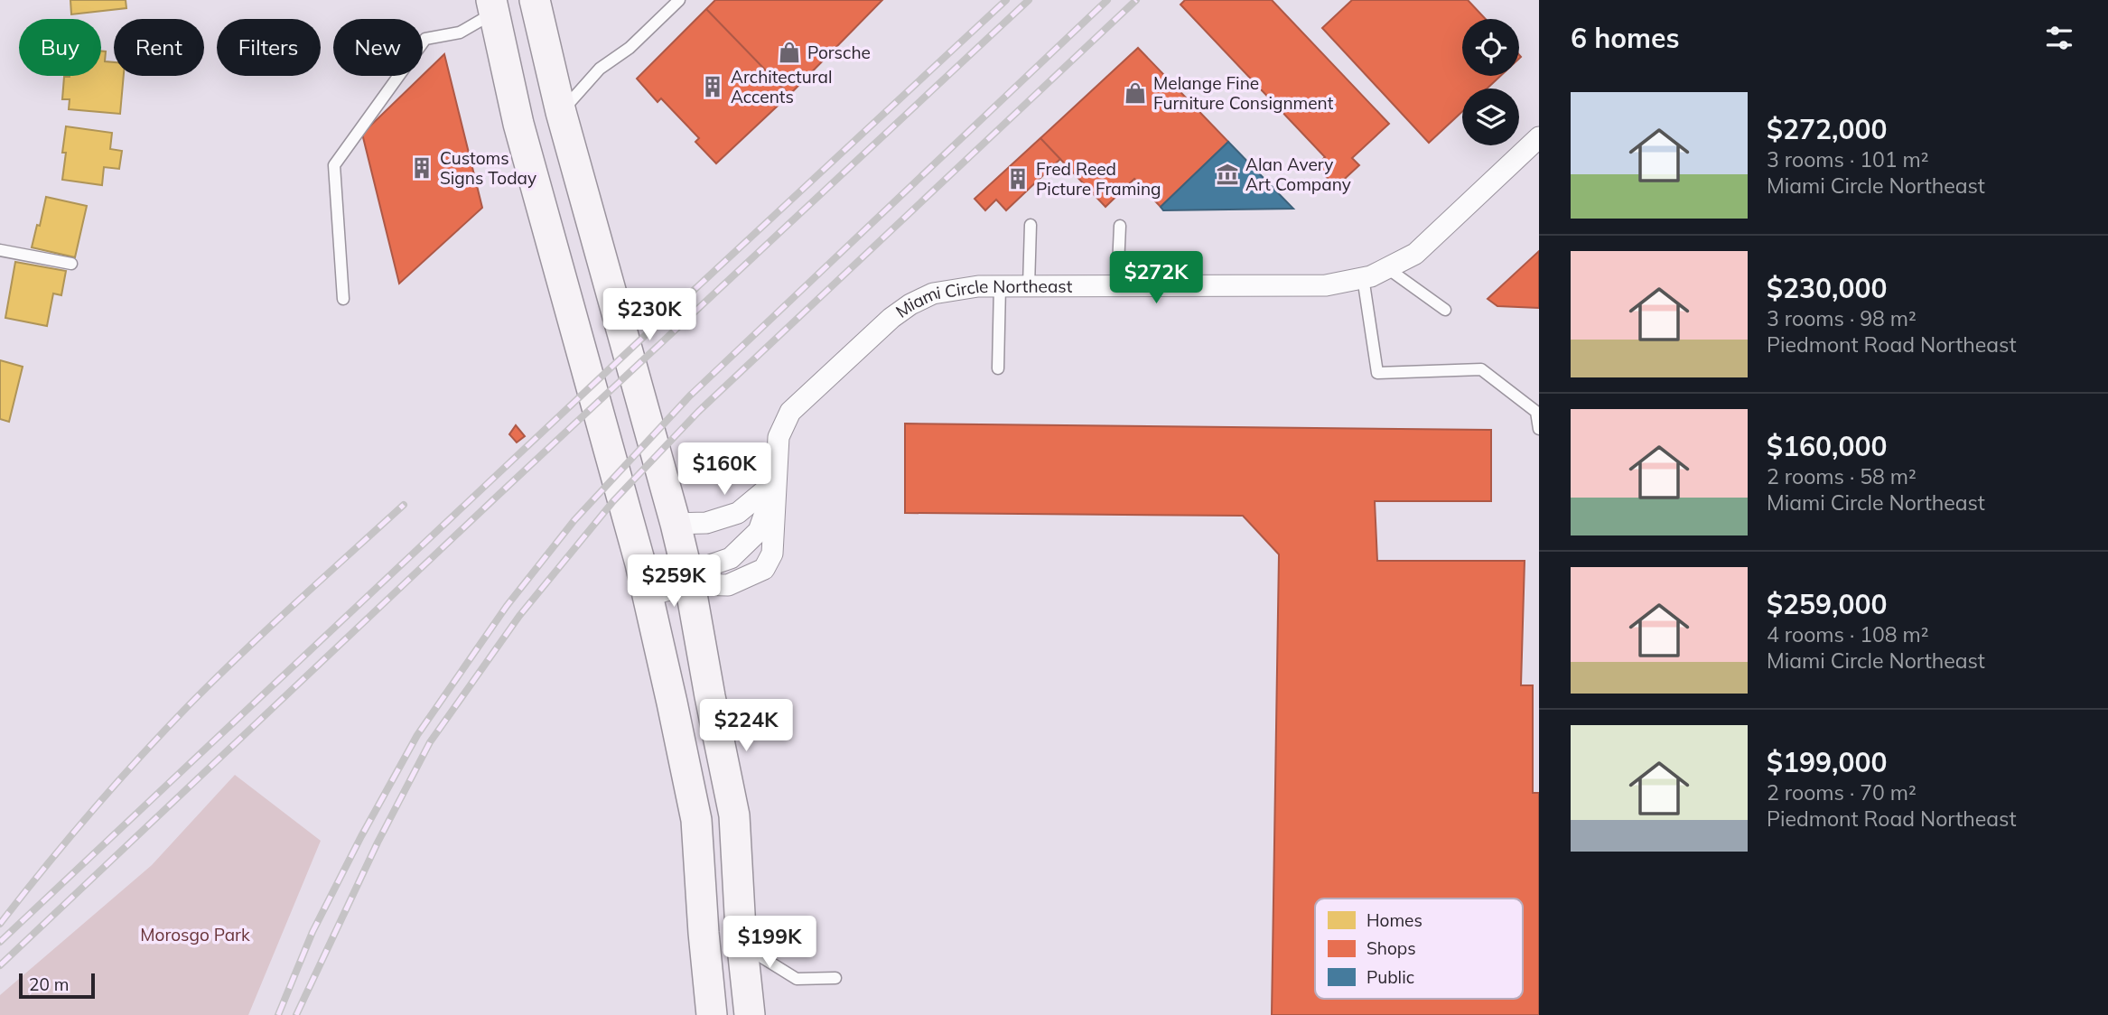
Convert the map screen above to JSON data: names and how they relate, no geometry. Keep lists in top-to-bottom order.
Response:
{
  "streets": {
    "street": ["Miami Circle Northeast"]
  },
  "parks": ["Morosgo Park"],
  "places": {
    "shop": ["Porsche", "Melange Fine Furniture Consignment"],
    "building": ["Architectural Accents", "Customs Signs Today", "Fred Reed Picture Framing"],
    "museum": ["Alan Avery Art Company"]
  },
  "legend": ["Homes", "Shops", "Public"],
  "scale_bar": "20 m",
  "page": {
    "heading": "6 homes",
    "chip": [
      "Buy",
      "Rent",
      "Filters",
      "New"
    ],
    "list": [
      {
        "name": "$272,000",
        "note": "3 rooms · 101 m² · Miami Circle Northeast"
      },
      {
        "name": "$230,000",
        "note": "3 rooms · 98 m² · Piedmont Road Northeast"
      },
      {
        "name": "$160,000",
        "note": "2 rooms · 58 m² · Miami Circle Northeast"
      },
      {
        "name": "$259,000",
        "note": "4 rooms · 108 m² · Miami Circle Northeast"
      },
      {
        "name": "$199,000",
        "note": "2 rooms · 70 m² · Piedmont Road Northeast"
      }
    ],
    "price": [
      "$272K",
      "$230K",
      "$160K",
      "$259K",
      "$224K",
      "$199K"
    ],
    "scale": "20 m"
  }
}
